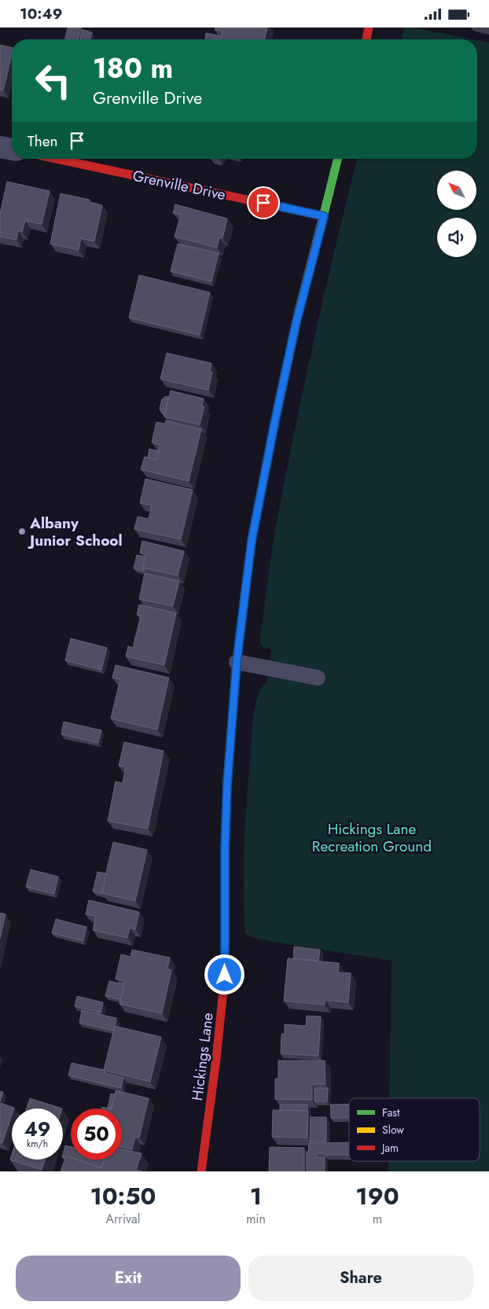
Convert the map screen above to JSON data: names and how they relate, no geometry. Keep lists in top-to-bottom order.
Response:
{
  "streets": {
    "main road": ["Grenville Drive", "Hickings Lane"]
  },
  "crossings": [
    ["Grenville Drive", "Hickings Lane"]
  ],
  "parks": ["Hickings Lane Recreation Ground"],
  "places": ["Albany Junior School"],
  "legend": ["Fast", "Slow", "Jam"],
  "north": "top left",
  "page": {
    "status": "10:49",
    "turn": ["180 m", "Grenville Drive"],
    "then": "Then",
    "speed": "49 km/h",
    "limit": "50",
    "eta": [
      "10:50",
      "Arrival",
      "1",
      "min",
      "190",
      "m"
    ],
    "buttons": ["Exit", "Share"]
  }
}
